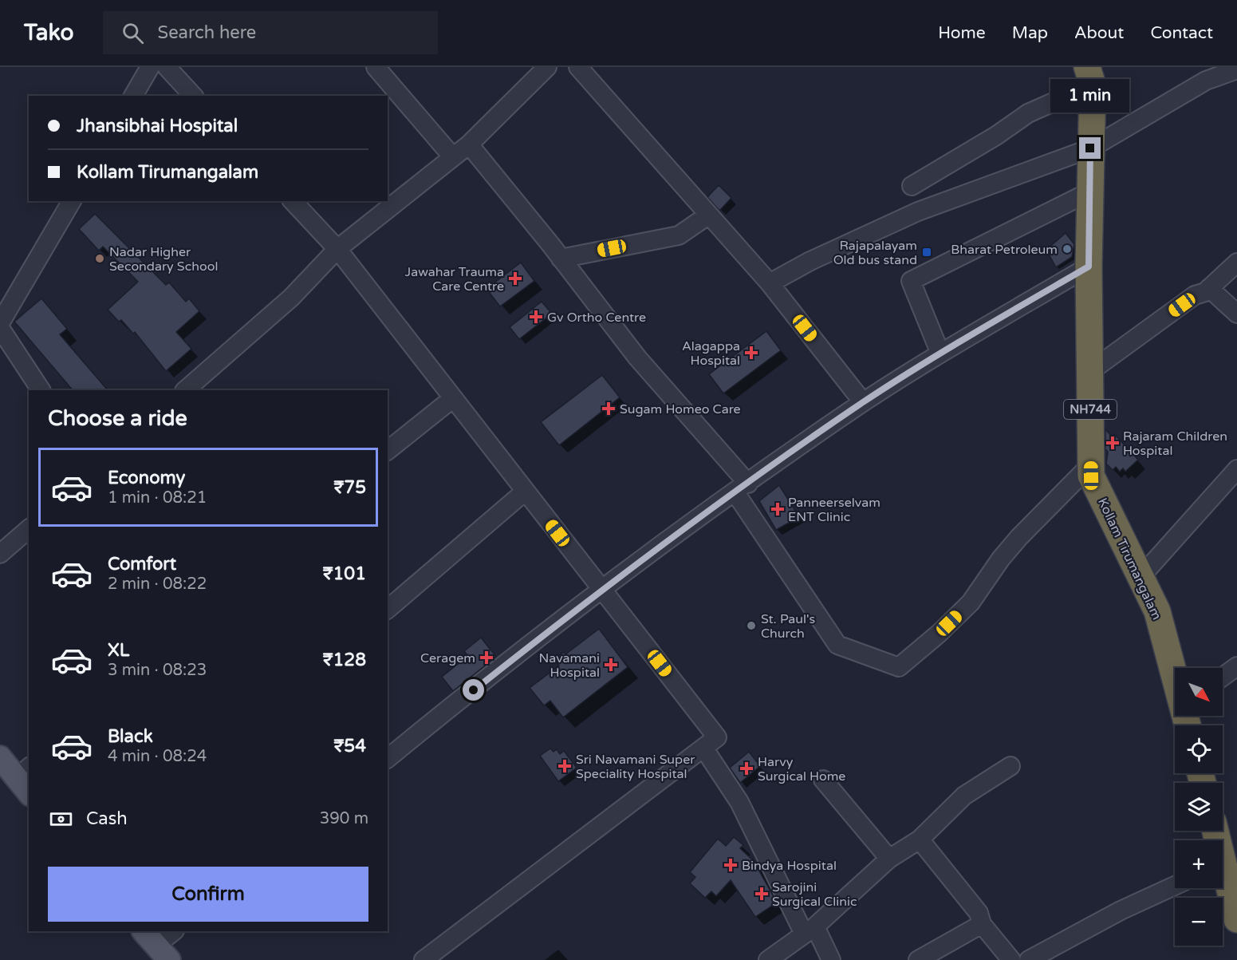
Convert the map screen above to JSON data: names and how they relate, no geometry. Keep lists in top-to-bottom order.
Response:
{
  "streets": {
    "highway": ["NH744", "Kollam Tirumangalam"]
  },
  "places": {
    "other": ["Bharat Petroleum", "Nadar Higher Secondary School", "St. Paul's Church"],
    "transit": ["Rajapalayam Old bus stand"],
    "health": [
      "Jawahar Trauma Care Centre",
      "Gv Ortho Centre",
      "Alagappa Hospital",
      "Sugam Homeo Care",
      "Rajaram Children Hospital",
      "Panneerselvam ENT Clinic",
      "Ceragem",
      "Navamani Hospital",
      "Sri Navamani Super Speciality Hospital",
      "Harvy Surgical Home",
      "Bindya Hospital",
      "Sarojini Surgical Clinic"
    ]
  },
  "north": "bottom right",
  "page": {
    "header": "Tako",
    "search": "Search here",
    "nav": [
      "Home",
      "Map",
      "About",
      "Contact"
    ],
    "bubble": "1 min",
    "banner": ["Jhansibhai Hospital", "Kollam Tirumangalam"],
    "heading": "Choose a ride",
    "list": [
      {
        "name": "Economy",
        "note": "1 min · 08:21",
        "value": "₹75"
      },
      {
        "name": "Comfort",
        "note": "2 min · 08:22",
        "value": "₹101"
      },
      {
        "name": "XL",
        "note": "3 min · 08:23",
        "value": "₹128"
      },
      {
        "name": "Black",
        "note": "4 min · 08:24",
        "value": "₹54"
      }
    ],
    "map_buttons": ["+", "−"],
    "pay": ["Cash", "390 m"],
    "buttons": "Confirm"
  }
}
